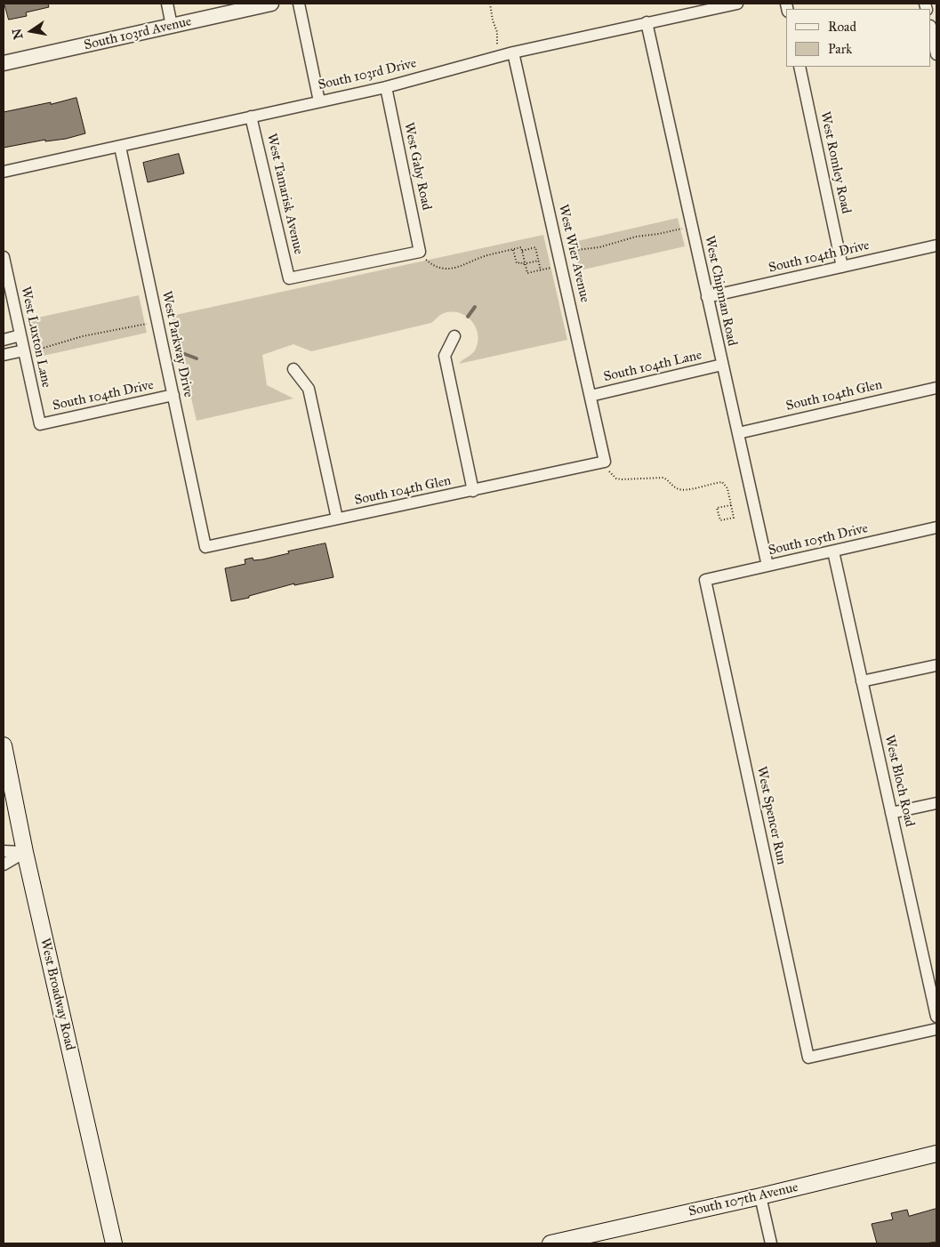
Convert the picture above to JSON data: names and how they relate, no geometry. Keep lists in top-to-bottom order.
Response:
{
  "streets": {
    "main road": ["West Broadway Road", "South 107th Avenue"],
    "street": [
      "South 103rd Avenue",
      "South 103rd Drive",
      "West Romley Road",
      "West Gaby Road",
      "West Tamarisk Avenue",
      "West Wier Avenue",
      "South 104th Drive",
      "West Chipman Road",
      "West Luxton Lane",
      "West Parkway Drive",
      "South 104th Lane",
      "South 104th Glen",
      "South 105th Drive",
      "West Bloch Road",
      "West Spencer Run"
    ]
  },
  "crossings": [
    ["South 103rd Drive", "West Gaby Road"],
    ["South 103rd Drive", "West Tamarisk Avenue"],
    ["South 103rd Drive", "West Wier Avenue"],
    ["South 103rd Drive", "West Chipman Road"],
    ["South 103rd Drive", "West Parkway Drive"],
    ["West Romley Road", "South 104th Drive"],
    ["West Gaby Road", "West Tamarisk Avenue"],
    ["West Wier Avenue", "South 104th Lane"],
    ["West Wier Avenue", "South 104th Glen"],
    ["South 104th Drive", "West Chipman Road"],
    ["South 104th Drive", "West Luxton Lane"],
    ["South 104th Drive", "West Parkway Drive"],
    ["West Chipman Road", "South 104th Lane"],
    ["West Chipman Road", "South 104th Glen"],
    ["West Chipman Road", "South 105th Drive"],
    ["West Parkway Drive", "South 104th Glen"],
    ["South 105th Drive", "West Bloch Road"],
    ["South 105th Drive", "West Spencer Run"]
  ],
  "legend": ["Road", "Park"],
  "north": "left"
}
